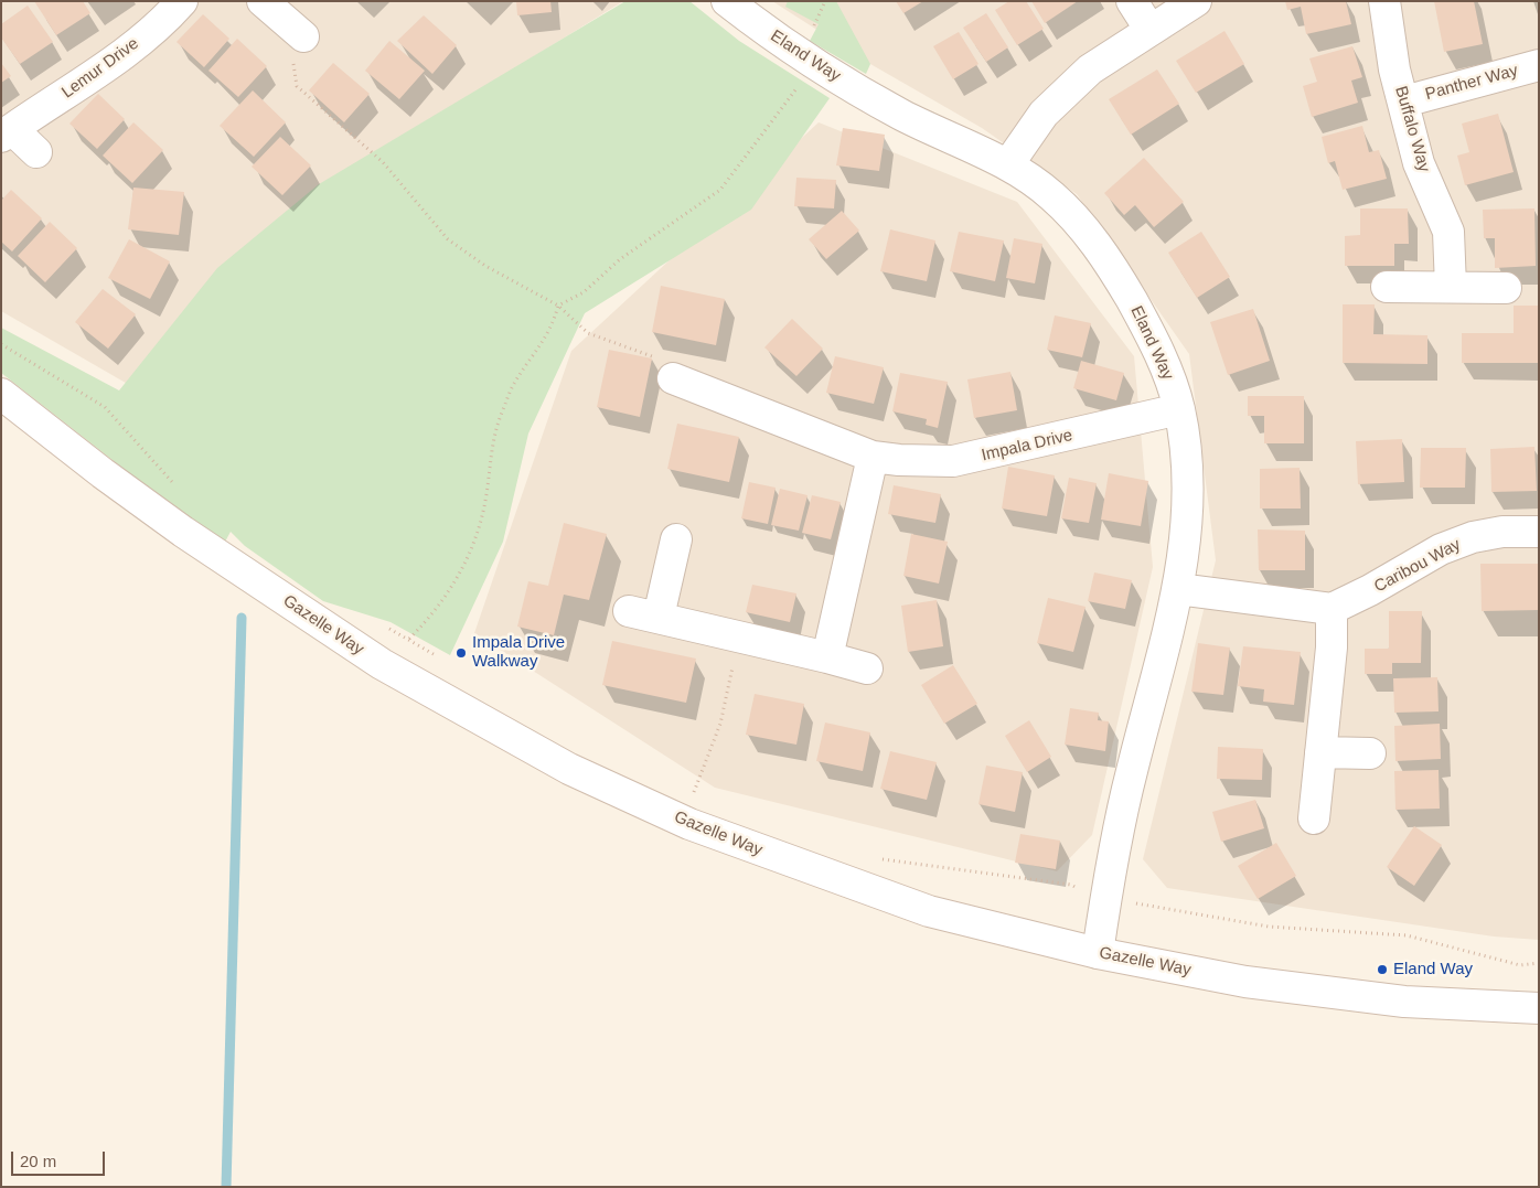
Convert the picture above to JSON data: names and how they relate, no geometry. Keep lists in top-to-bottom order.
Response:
{
  "streets": {
    "street": [
      "Eland Way",
      "Lemur Drive",
      "Panther Way",
      "Buffalo Way",
      "Impala Drive",
      "Caribou Way",
      "Gazelle Way"
    ]
  },
  "crossings": [
    ["Eland Way", "Impala Drive"],
    ["Eland Way", "Gazelle Way"],
    ["Panther Way", "Buffalo Way"]
  ],
  "places": ["Impala Drive Walkway", "Eland Way"],
  "scale_bar": "20 m"
}
